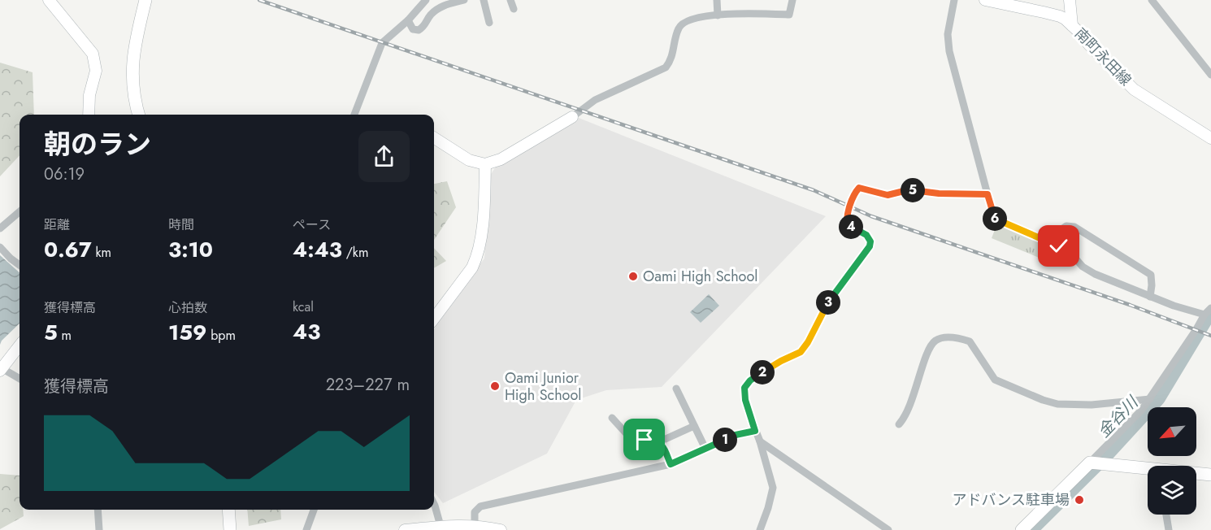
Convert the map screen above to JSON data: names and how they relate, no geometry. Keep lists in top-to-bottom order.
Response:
{
  "streets": {
    "street": ["南町永田線"]
  },
  "water": ["金谷川"],
  "places": ["Oami High School", "Oami Junior High School", "アドバンス駐車場"],
  "north": "bottom left",
  "page": {
    "heading": ["朝のラン", "06:19"],
    "pins": [
      "5",
      "6",
      "4",
      "3",
      "2",
      "1"
    ],
    "stats": [
      ["距離", "0.67 km"],
      ["時間", "3:10"],
      ["ペース", "4:43 /km"],
      ["獲得標高", "5 m"],
      ["心拍数", "159 bpm"],
      ["kcal", "43"]
    ],
    "chart": ["獲得標高", "223–227 m"]
  }
}
